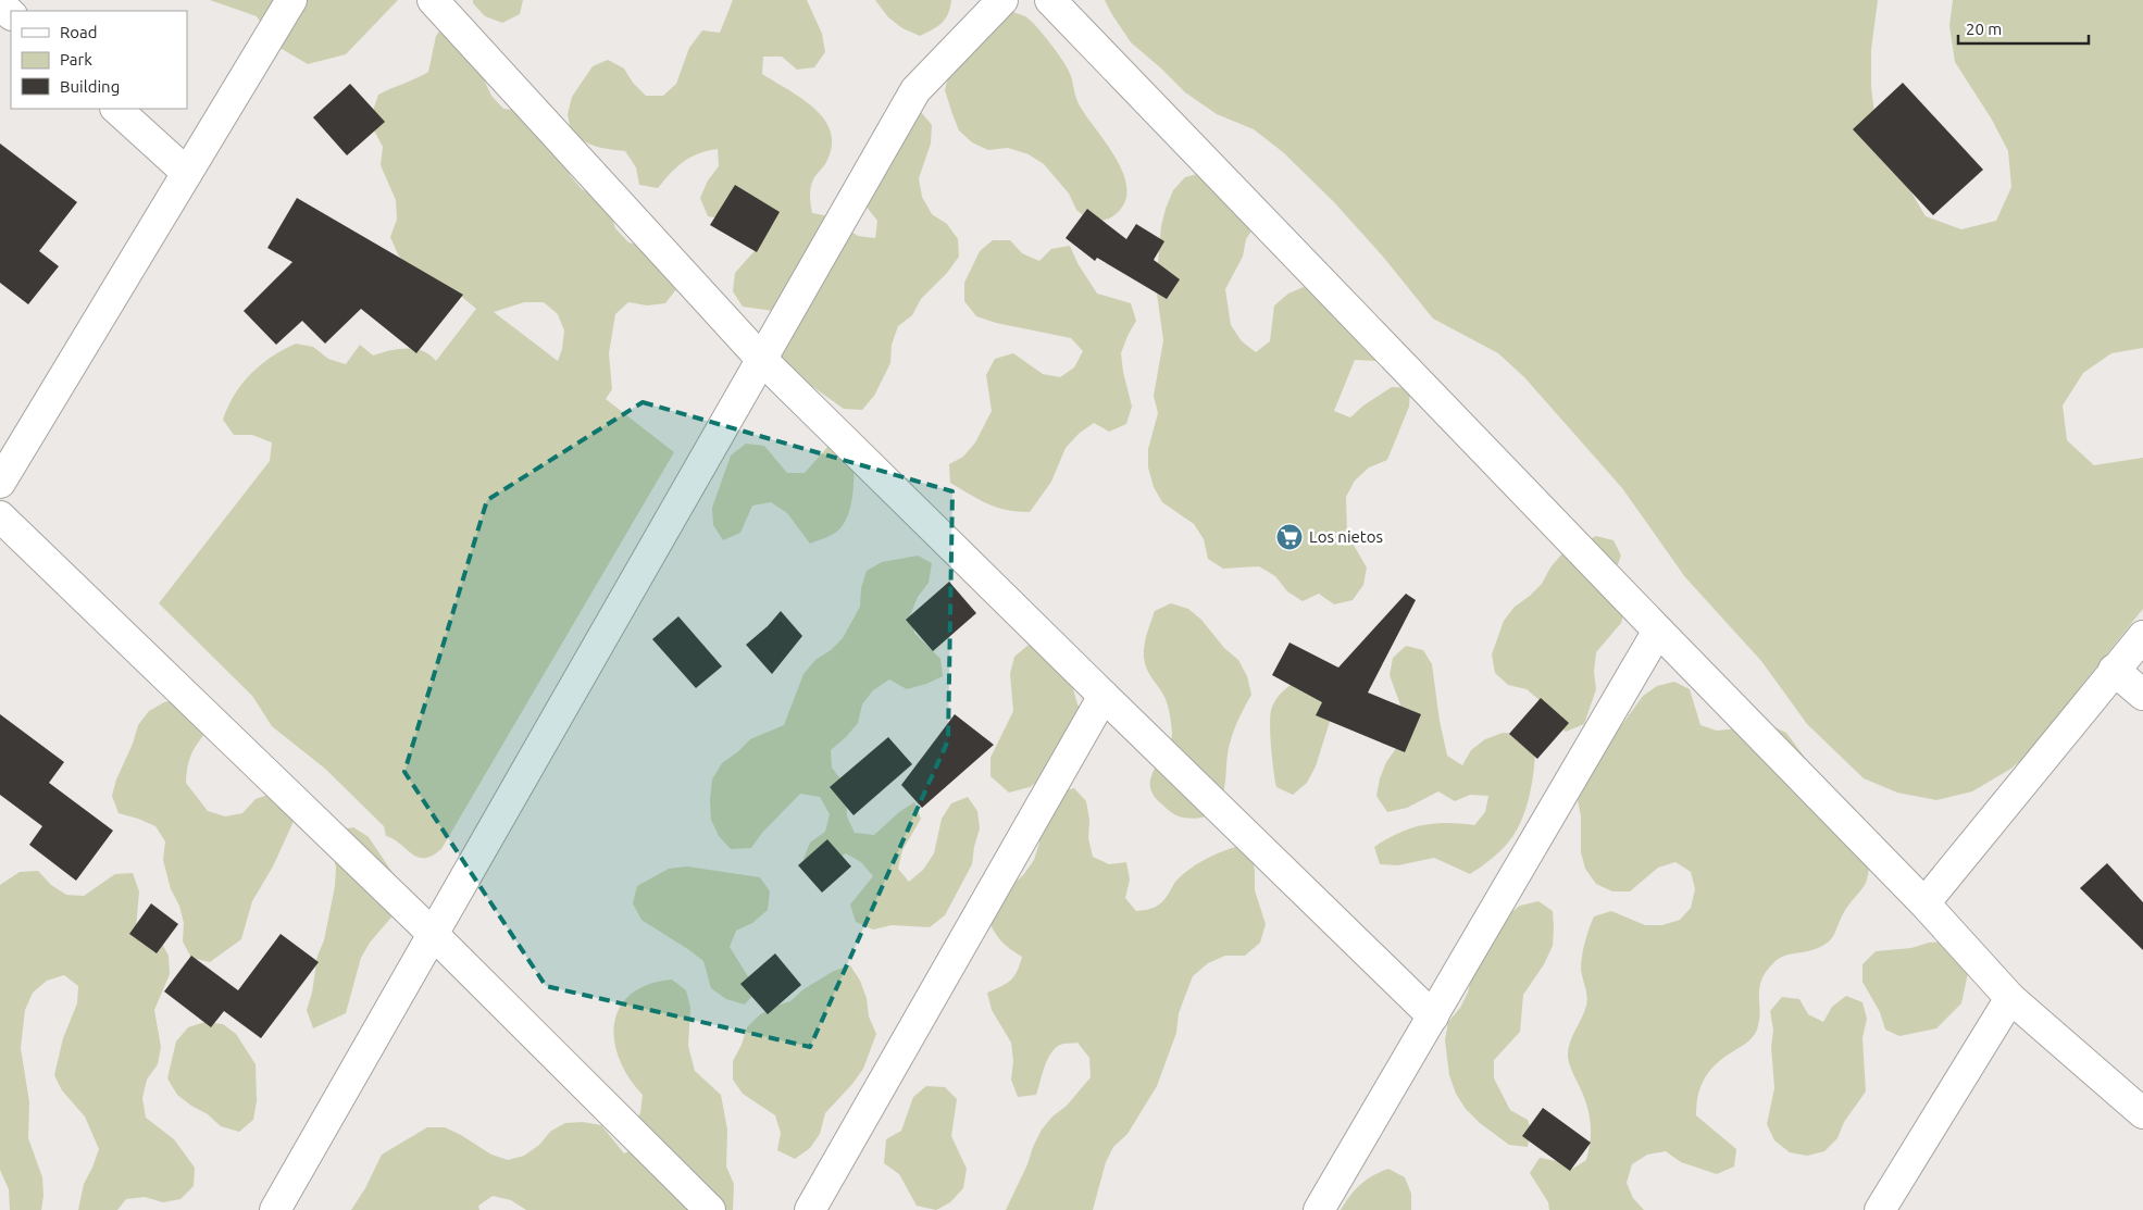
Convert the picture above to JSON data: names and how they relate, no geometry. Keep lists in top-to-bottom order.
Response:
{
  "places": {
    "supermarket": ["Los nietos"]
  },
  "legend": ["Road", "Park", "Building"],
  "scale_bar": "20 m"
}
